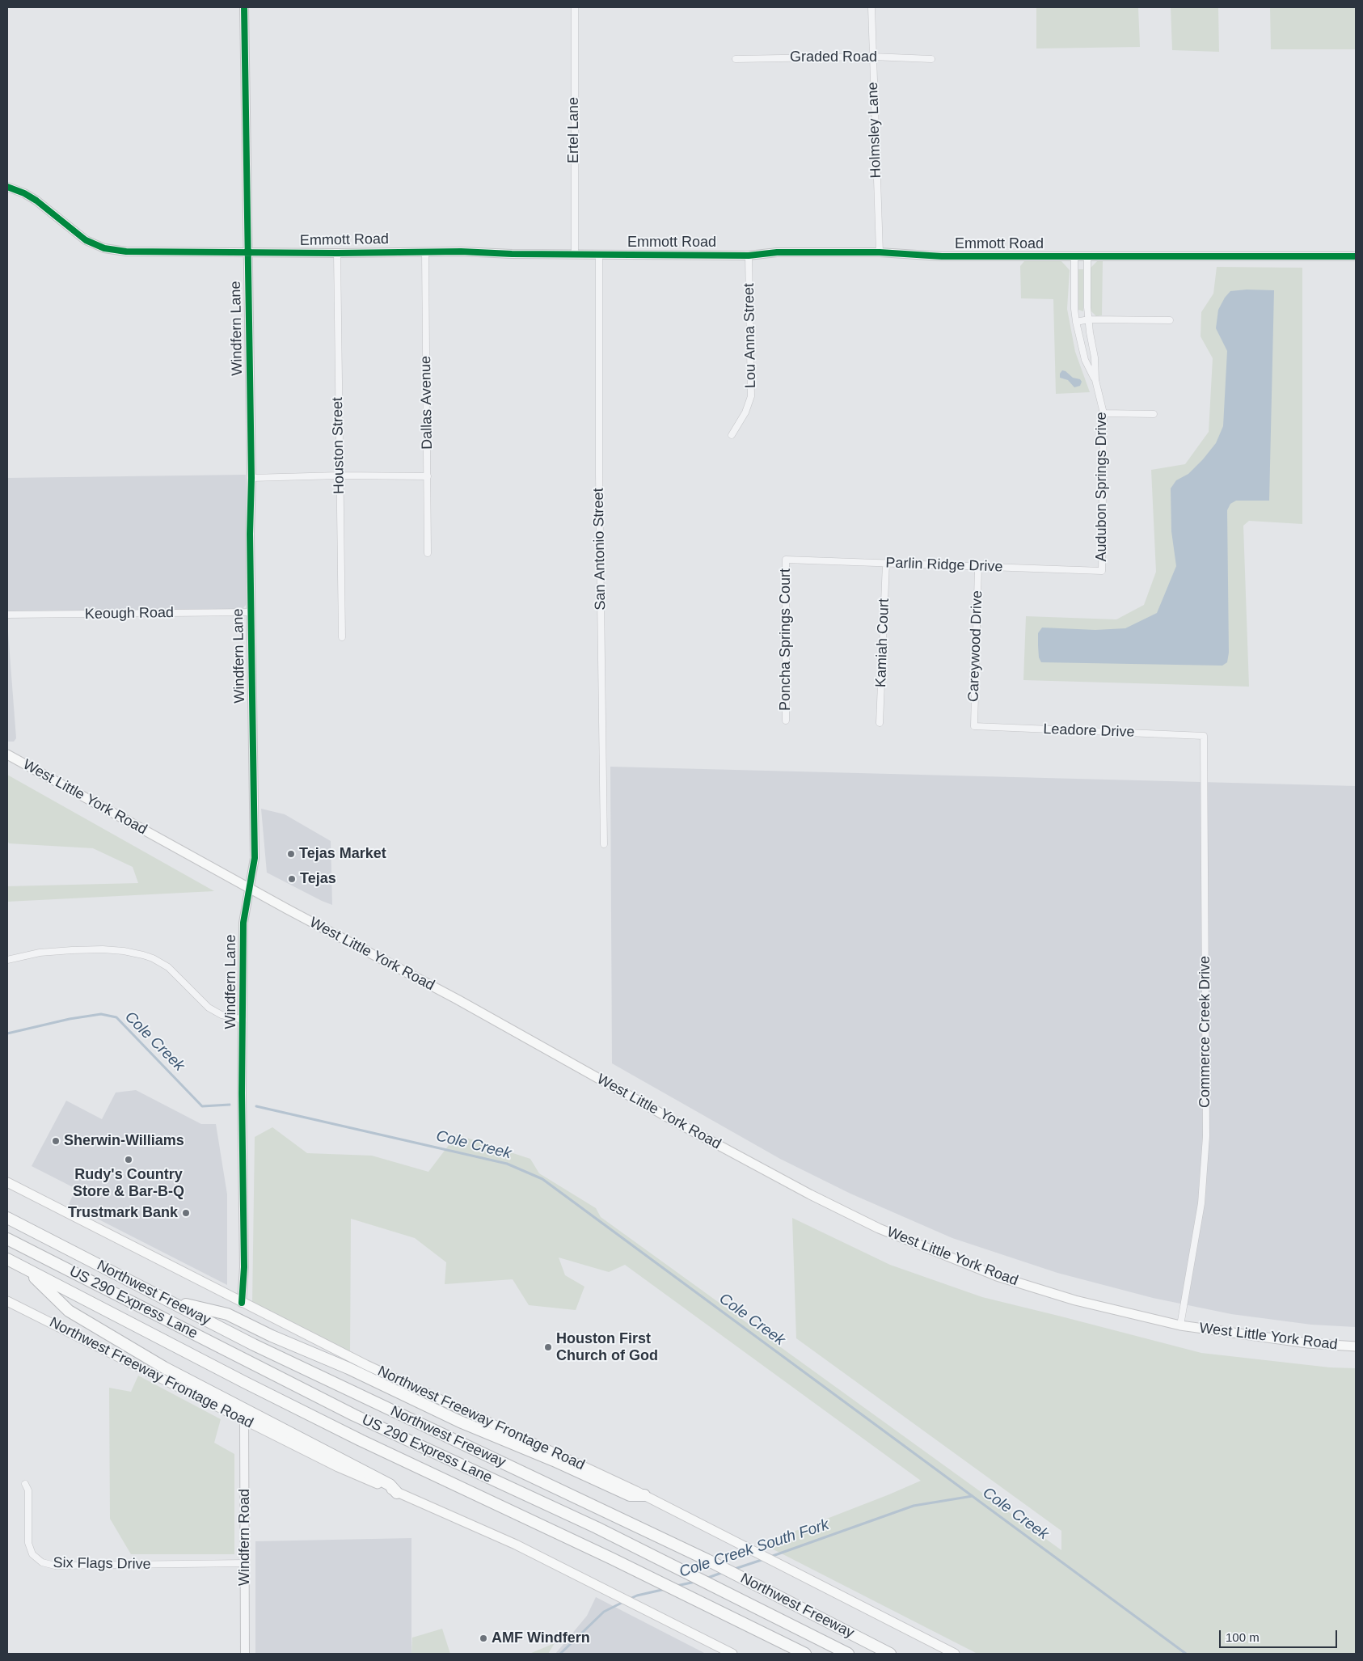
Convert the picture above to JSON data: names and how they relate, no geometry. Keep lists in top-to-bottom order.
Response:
{
  "streets": {
    "highway": ["Northwest Freeway", "US 290 Express Lane"],
    "main road": ["West Little York Road", "Northwest Freeway Frontage Road"],
    "street": [
      "Graded Road",
      "Ertel Lane",
      "Holmsley Lane",
      "Emmott Road",
      "Windfern Lane",
      "Lou Anna Street",
      "Dallas Avenue",
      "Houston Street",
      "Audubon Springs Drive",
      "San Antonio Street",
      "Parlin Ridge Drive",
      "Keough Road",
      "Poncha Springs Court",
      "Kamiah Court",
      "Careywood Drive",
      "Leadore Drive",
      "Commerce Creek Drive",
      "Windfern Road",
      "Six Flags Drive"
    ]
  },
  "crossings": [
    ["Graded Road", "Holmsley Lane"],
    ["Ertel Lane", "Emmott Road"],
    ["Holmsley Lane", "Emmott Road"],
    ["Emmott Road", "Windfern Lane"],
    ["Emmott Road", "Lou Anna Street"],
    ["Emmott Road", "Dallas Avenue"],
    ["Emmott Road", "Houston Street"],
    ["Emmott Road", "Audubon Springs Drive"],
    ["Emmott Road", "San Antonio Street"],
    ["Windfern Lane", "Keough Road"],
    ["Windfern Lane", "West Little York Road"],
    ["Windfern Lane", "Northwest Freeway Frontage Road"],
    ["Audubon Springs Drive", "Parlin Ridge Drive"],
    ["Parlin Ridge Drive", "Poncha Springs Court"],
    ["Parlin Ridge Drive", "Kamiah Court"],
    ["Parlin Ridge Drive", "Careywood Drive"],
    ["Careywood Drive", "Leadore Drive"],
    ["Leadore Drive", "Commerce Creek Drive"],
    ["West Little York Road", "Commerce Creek Drive"],
    ["Northwest Freeway Frontage Road", "Windfern Road"],
    ["Windfern Road", "Six Flags Drive"]
  ],
  "water": ["Cole Creek", "Cole Creek South Fork"],
  "places": [
    "Tejas Market",
    "Tejas",
    "Sherwin-Williams",
    "Rudy's Country Store & Bar-B-Q",
    "Trustmark Bank",
    "Houston First Church of God",
    "AMF Windfern"
  ],
  "scale_bar": "100 m"
}
